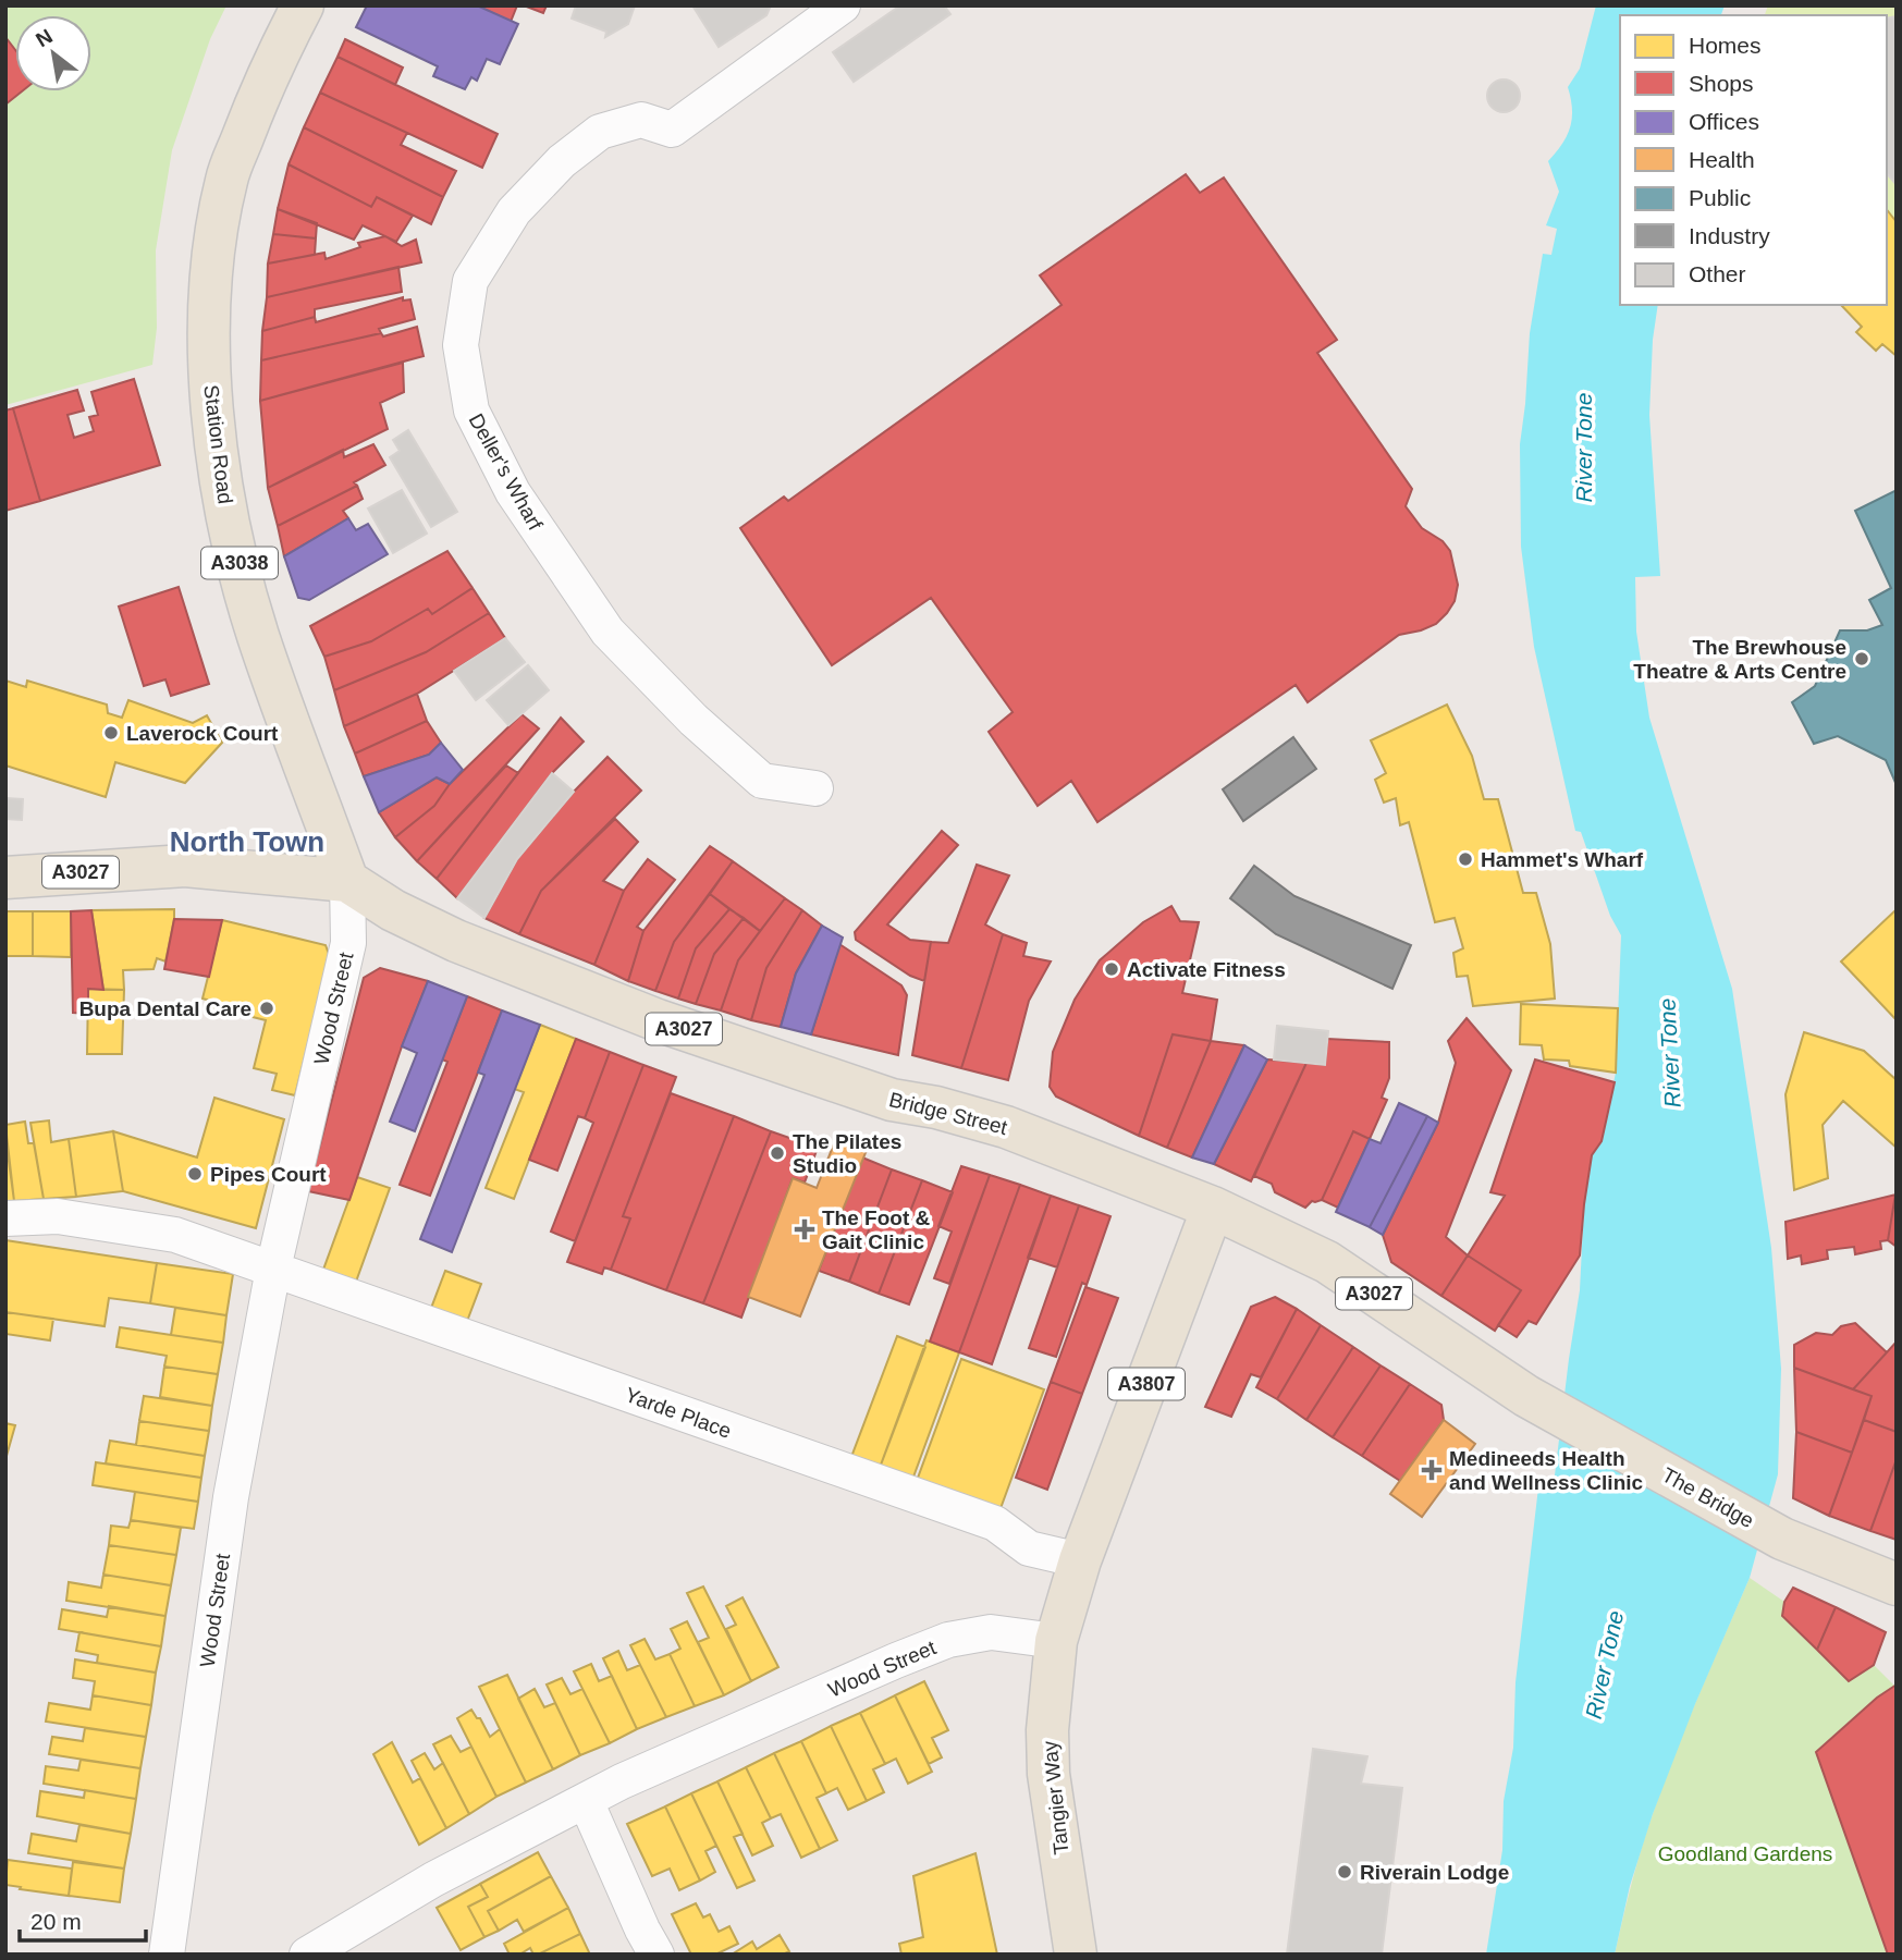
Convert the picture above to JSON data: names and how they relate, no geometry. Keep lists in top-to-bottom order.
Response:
{
  "streets": {
    "main road": [
      "Station Road",
      "A3038",
      "A3027",
      "Bridge Street",
      "A3807",
      "The Bridge",
      "Tangier Way"
    ],
    "street": ["Deller's Wharf", "Wood Street", "Yarde Place"]
  },
  "crossings": [
    ["Station Road", "A3027"],
    ["Station Road", "Wood Street"],
    ["Station Road", "Bridge Street"],
    ["A3027", "Wood Street"],
    ["A3027", "Bridge Street"],
    ["Wood Street", "Bridge Street"],
    ["Wood Street", "A3807"],
    ["Wood Street", "Yarde Place"],
    ["Wood Street", "Tangier Way"],
    ["Bridge Street", "A3807"],
    ["Bridge Street", "The Bridge"],
    ["A3807", "Yarde Place"],
    ["A3807", "Tangier Way"]
  ],
  "districts": ["North Town"],
  "water": ["River Tone"],
  "parks": ["Goodland Gardens"],
  "places": {
    "other": [
      "The Brewhouse Theatre & Arts Centre",
      "Laverock Court",
      "Hammet's Wharf",
      "Activate Fitness",
      "Bupa Dental Care",
      "The Pilates Studio",
      "Pipes Court",
      "Riverain Lodge"
    ],
    "health": ["The Foot & Gait Clinic", "Medineeds Health and Wellness Clinic"]
  },
  "legend": [
    "Homes",
    "Shops",
    "Offices",
    "Health",
    "Public",
    "Industry",
    "Other"
  ],
  "scale_bar": "20 m",
  "north": "top left"
}
